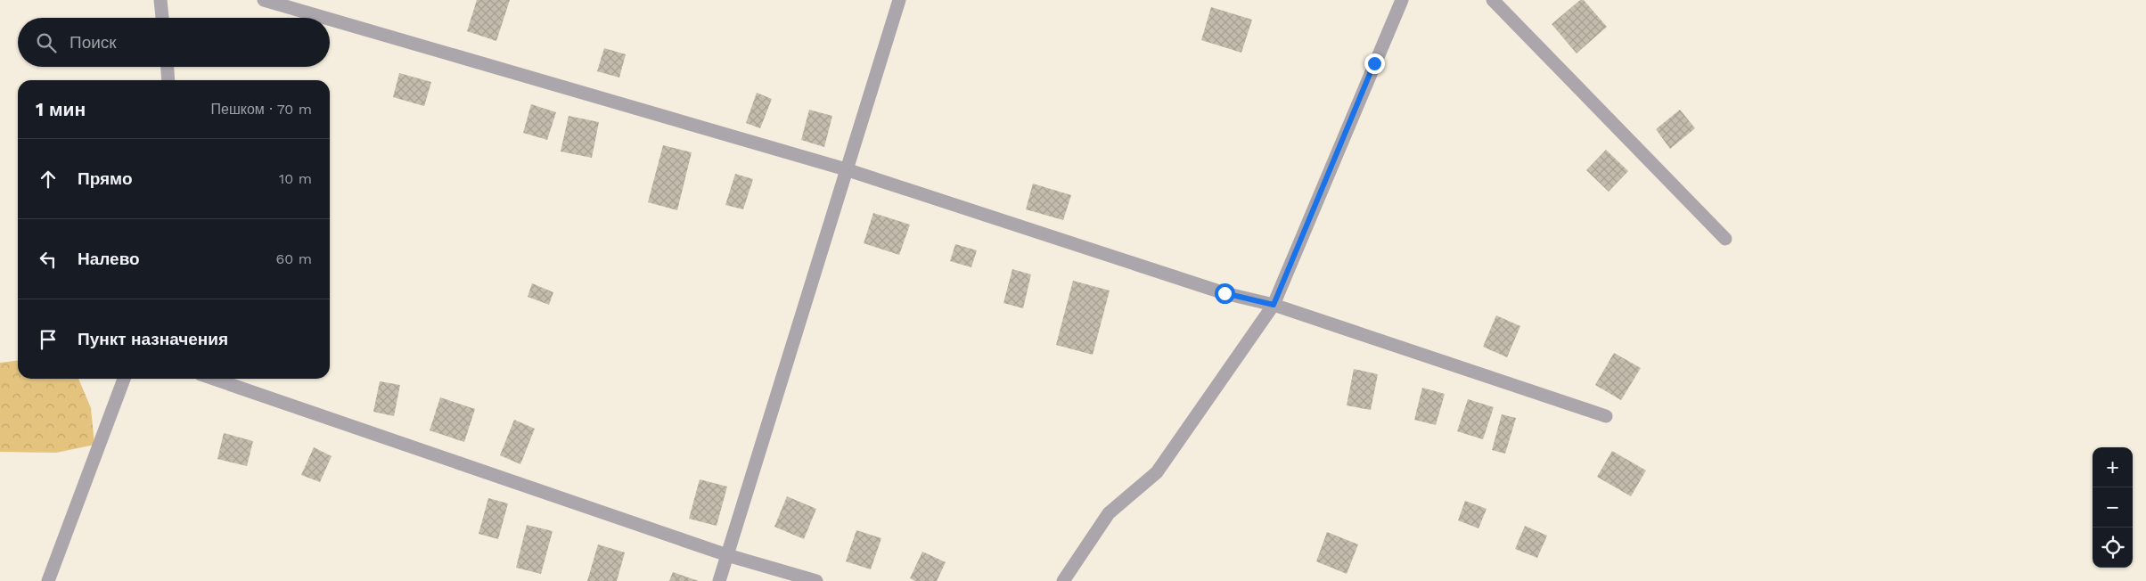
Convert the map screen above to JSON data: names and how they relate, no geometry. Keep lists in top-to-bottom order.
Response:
{
  "page": {
    "search": "Поиск",
    "heading": ["1 мин", "Пешком · 70 m"],
    "list": [
      ["Прямо", "10 m"],
      ["Налево", "60 m"],
      "Пункт назначения"
    ],
    "map_buttons": ["+", "−"]
  }
}
